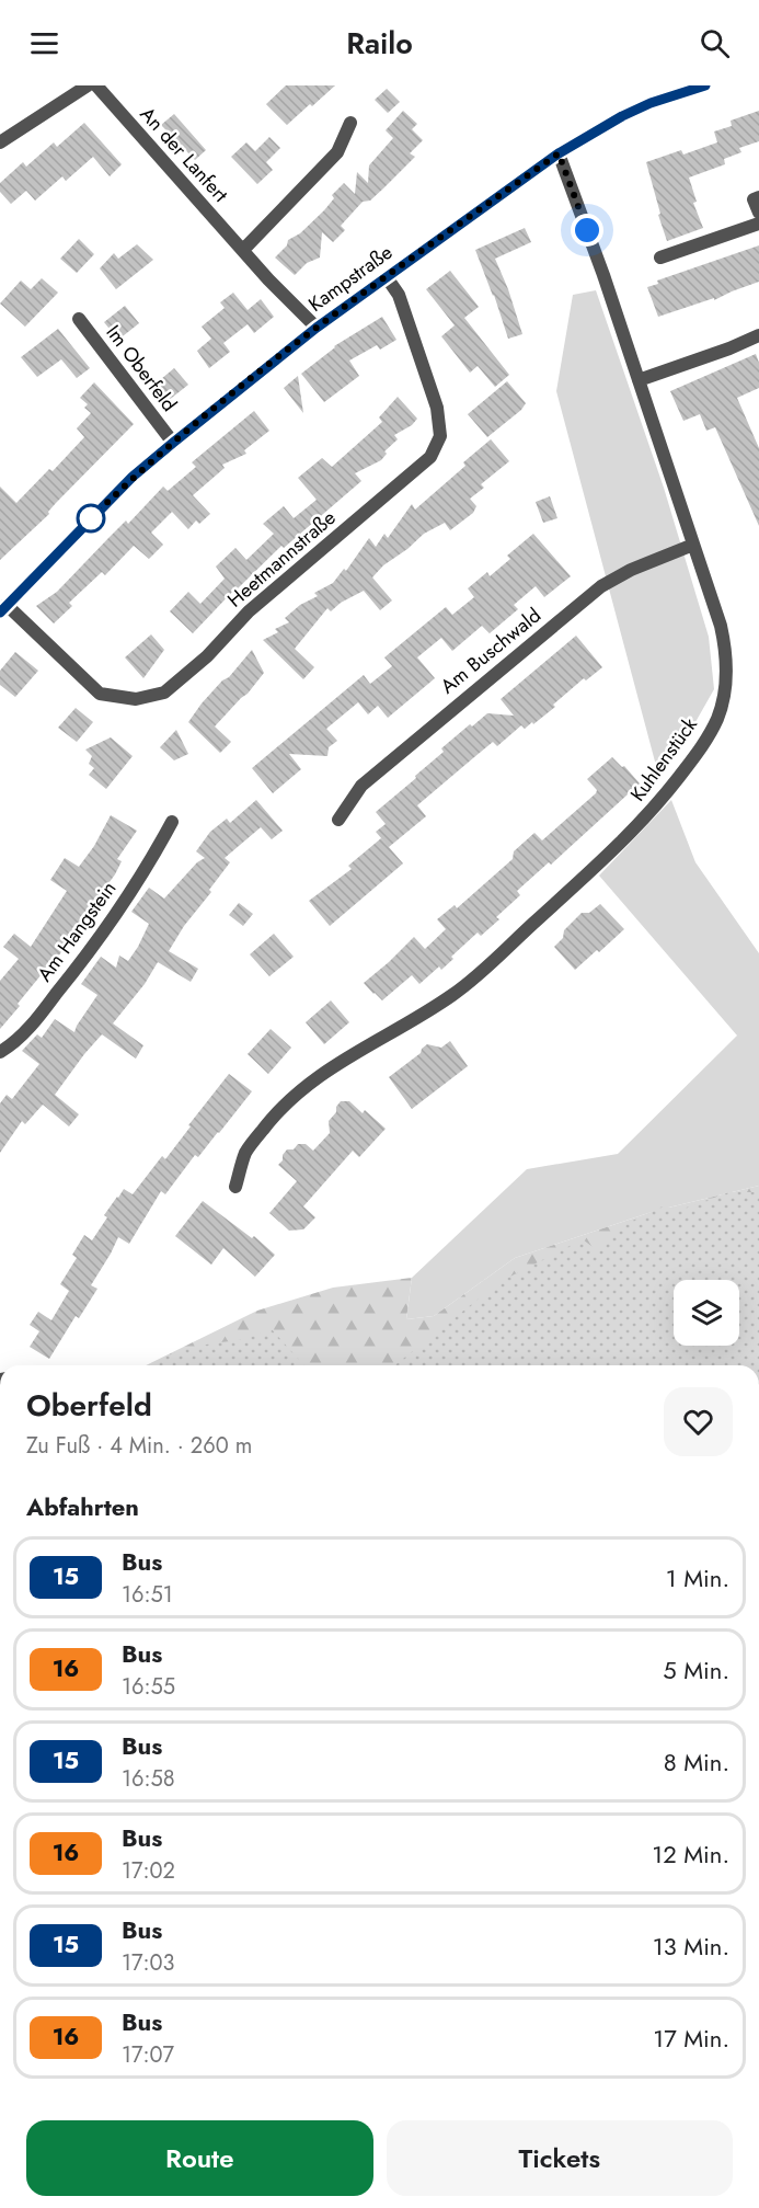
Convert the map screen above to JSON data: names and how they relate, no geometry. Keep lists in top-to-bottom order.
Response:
{
  "streets": {
    "street": [
      "An der Lanfert",
      "Kampstraße",
      "Im Oberfeld",
      "Heetmannstraße",
      "Am Buschwald",
      "Kuhlenstück",
      "Am Hangstein"
    ]
  },
  "crossings": [
    ["An der Lanfert", "Kampstraße"],
    ["Kampstraße", "Im Oberfeld"],
    ["Kampstraße", "Heetmannstraße"],
    ["Kampstraße", "Kuhlenstück"],
    ["Am Buschwald", "Kuhlenstück"]
  ],
  "lines": ["bus line 15"],
  "page": {
    "header": "Railo",
    "heading": [
      ["Oberfeld", "Zu Fuß · 4 Min. · 260 m"],
      "Abfahrten"
    ],
    "list": [
      {
        "mark": "15",
        "name": "Bus",
        "note": "16:51",
        "value": "1 Min."
      },
      {
        "mark": "16",
        "name": "Bus",
        "note": "16:55",
        "value": "5 Min."
      },
      {
        "mark": "15",
        "name": "Bus",
        "note": "16:58",
        "value": "8 Min."
      },
      {
        "mark": "16",
        "name": "Bus",
        "note": "17:02",
        "value": "12 Min."
      },
      {
        "mark": "15",
        "name": "Bus",
        "note": "17:03",
        "value": "13 Min."
      },
      {
        "mark": "16",
        "name": "Bus",
        "note": "17:07",
        "value": "17 Min."
      }
    ],
    "buttons": ["Route", "Tickets"]
  }
}
